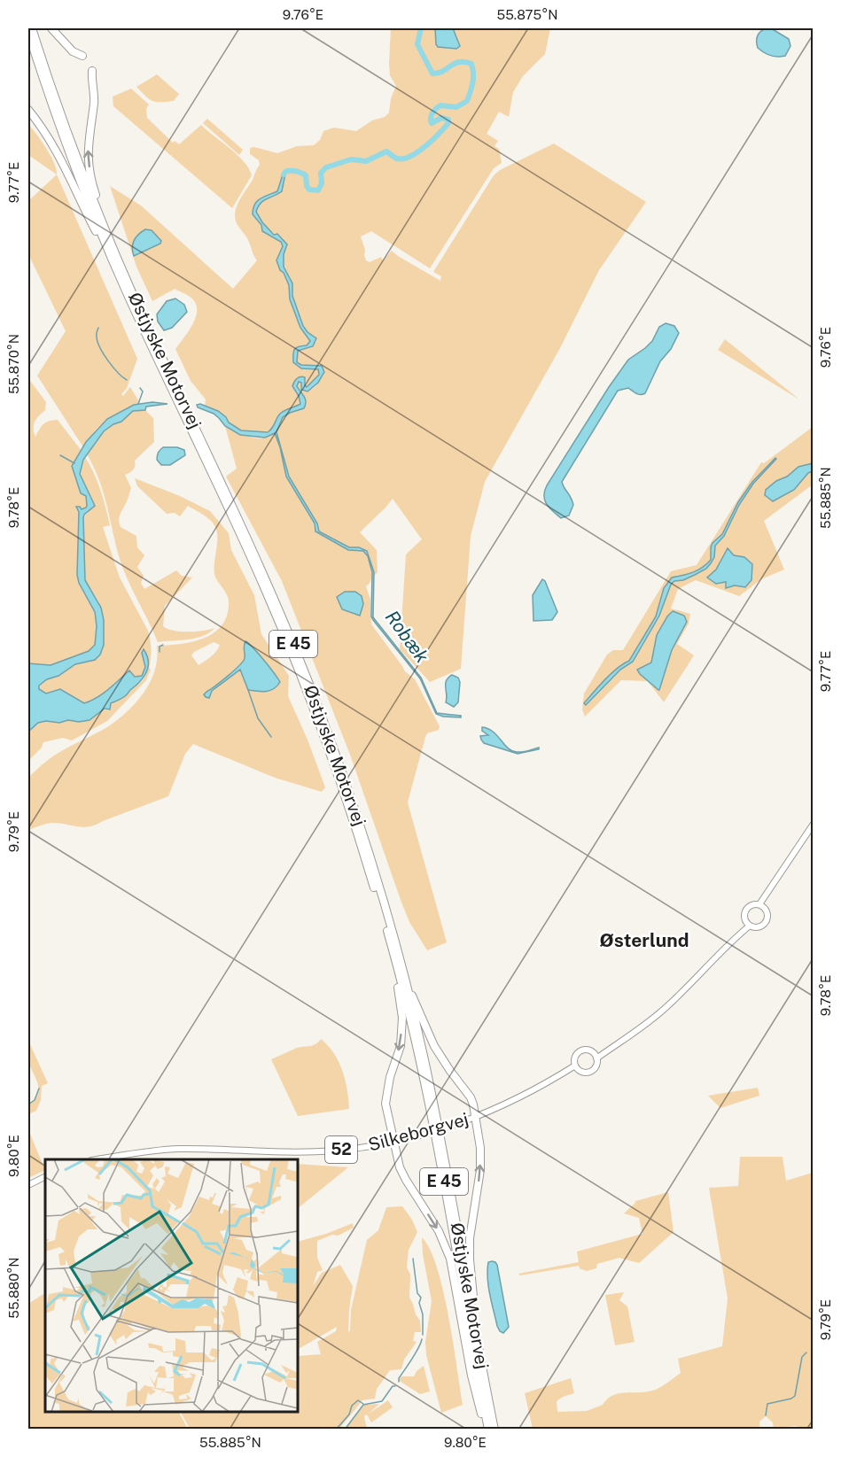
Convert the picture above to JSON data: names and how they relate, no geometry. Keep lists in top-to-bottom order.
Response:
{
  "streets": {
    "highway": ["Østjyske Motorvej", "E 45"],
    "main road": ["Silkeborgvej", "52"]
  },
  "crossings": [
    ["Silkeborgvej", "52"]
  ],
  "districts": ["Østerlund"],
  "water": ["Robæk"],
  "coordinates": [
    "9.76°E",
    "55.875°N",
    "9.77°E",
    "55.870°N",
    "55.885°N",
    "9.78°E",
    "9.79°E",
    "9.80°E",
    "55.880°N"
  ]
}
